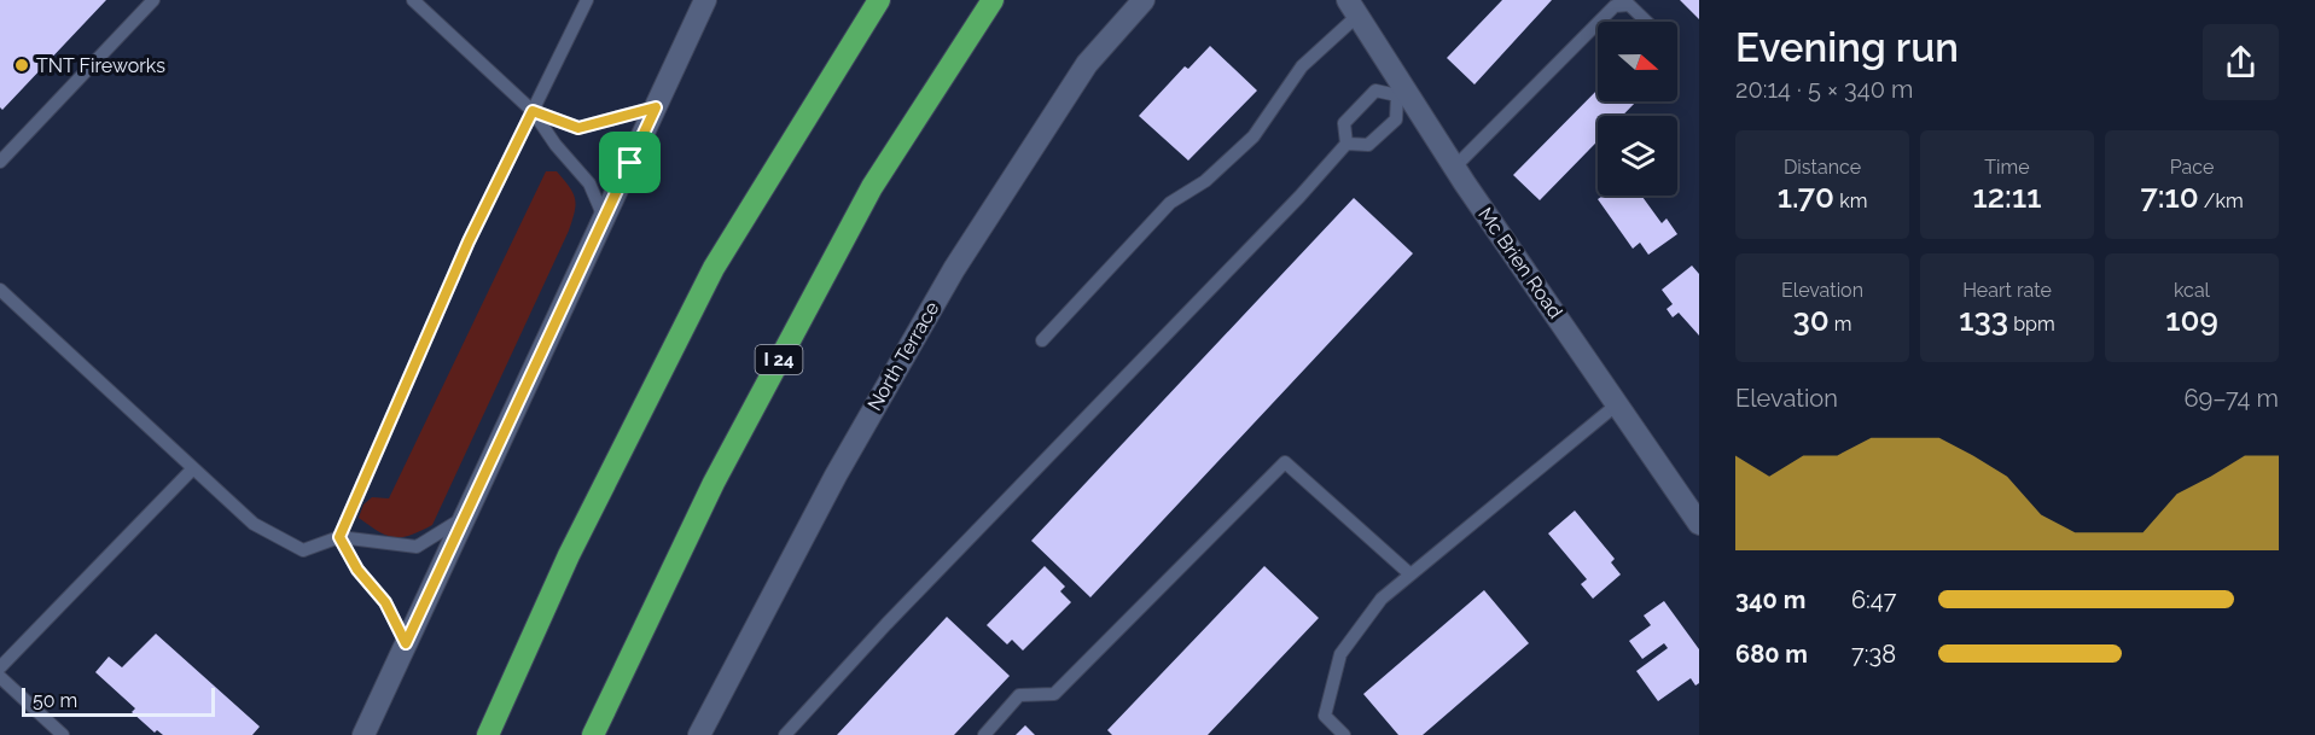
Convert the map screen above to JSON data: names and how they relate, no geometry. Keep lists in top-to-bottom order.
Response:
{
  "streets": {
    "highway": ["I 24"],
    "street": ["Mc Brien Road", "North Terrace"]
  },
  "places": ["TNT Fireworks"],
  "scale_bar": "50 m",
  "north": "right",
  "page": {
    "heading": ["Evening run", "20:14 · 5 × 340 m"],
    "stats": [
      ["Distance", "1.70 km"],
      ["Time", "12:11"],
      ["Pace", "7:10 /km"],
      ["Elevation", "30 m"],
      ["Heart rate", "133 bpm"],
      ["kcal", "109"]
    ],
    "chart": ["Elevation", "69–74 m"],
    "list": [
      {
        "name": "340 m",
        "note": "6:47"
      },
      {
        "name": "680 m",
        "note": "7:38"
      }
    ],
    "scale": "50 m"
  }
}
